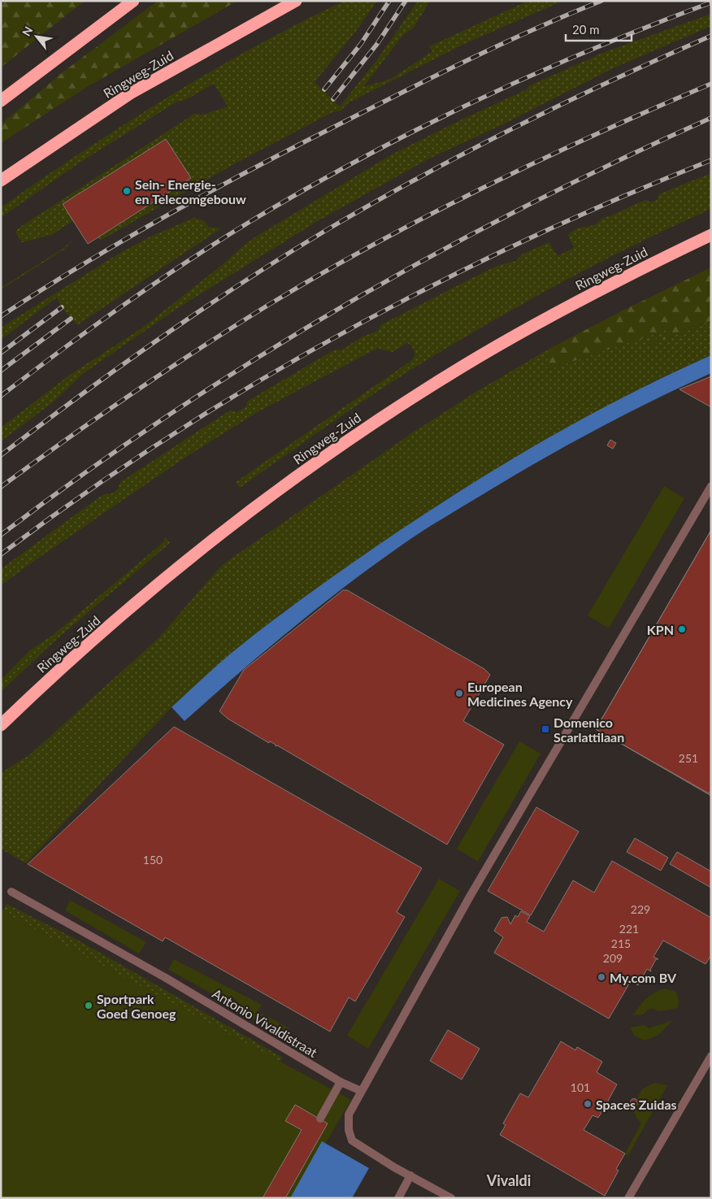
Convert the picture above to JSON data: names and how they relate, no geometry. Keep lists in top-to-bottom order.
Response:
{
  "streets": {
    "highway": ["Ringweg-Zuid"],
    "street": ["Antonio Vivaldistraat"]
  },
  "districts": ["Vivaldi"],
  "places": {
    "other": [
      "Sein- Energie- en Telecomgebouw",
      "KPN",
      "European Medicines Agency",
      "My.com BV",
      "Sportpark Goed Genoeg",
      "Spaces Zuidas"
    ],
    "transit": ["Domenico Scarlattilaan"]
  },
  "house_numbers": [
    "251",
    "150",
    "229",
    "221",
    "215",
    "209",
    "101"
  ],
  "scale_bar": "20 m",
  "north": "top left"
}
